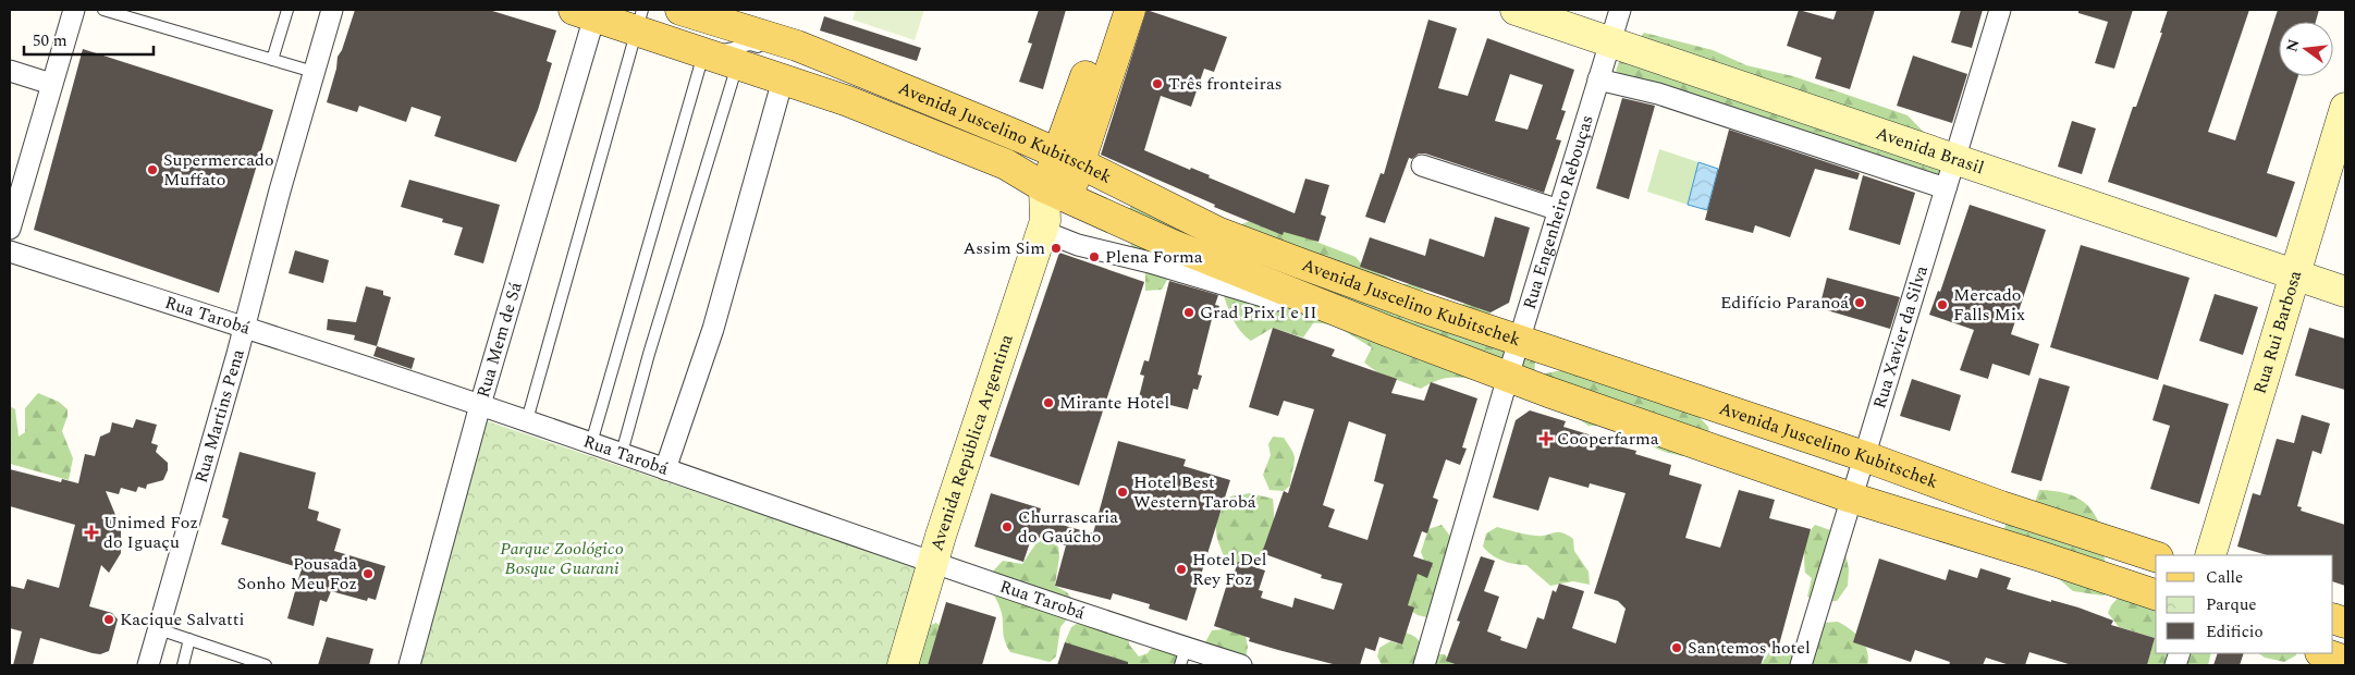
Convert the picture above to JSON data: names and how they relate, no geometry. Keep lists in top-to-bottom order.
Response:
{
  "streets": {
    "main road": ["Avenida Juscelino Kubitschek", "Avenida República Argentina"],
    "street": [
      "Avenida Brasil",
      "Rua Engenheiro Rebouças",
      "Rua Tarobá",
      "Rua Rui Barbosa",
      "Rua Xavier da Silva",
      "Rua Mem de Sá",
      "Rua Martins Pena"
    ]
  },
  "crossings": [
    ["Avenida Juscelino Kubitschek", "Rua Engenheiro Rebouças"],
    ["Avenida Juscelino Kubitschek", "Rua Xavier da Silva"],
    ["Avenida Juscelino Kubitschek", "Rua Mem de Sá"],
    ["Avenida Juscelino Kubitschek", "Avenida República Argentina"],
    ["Avenida Brasil", "Rua Engenheiro Rebouças"],
    ["Avenida Brasil", "Rua Rui Barbosa"],
    ["Avenida Brasil", "Rua Xavier da Silva"],
    ["Rua Tarobá", "Rua Mem de Sá"],
    ["Rua Tarobá", "Rua Martins Pena"],
    ["Rua Tarobá", "Avenida República Argentina"]
  ],
  "parks": ["Parque Zoológico Bosque Guarani"],
  "places": {
    "other": [
      "Três fronteiras",
      "Supermercado Muffato",
      "Assim Sim",
      "Plena Forma",
      "Edifício Paranoá",
      "Mercado Falls Mix",
      "Grad Prix I e II",
      "Mirante Hotel",
      "Hotel Best Western Tarobá",
      "Churrascaria do Gaúcho",
      "Hotel Del Rey Foz",
      "Pousada Sonho Meu Foz",
      "Kacique Salvatti",
      "San temos hotel"
    ],
    "health": ["Cooperfarma", "Unimed Foz do Iguaçu"]
  },
  "legend": ["Calle", "Parque", "Edificio"],
  "scale_bar": "50 m",
  "north": "left"
}
